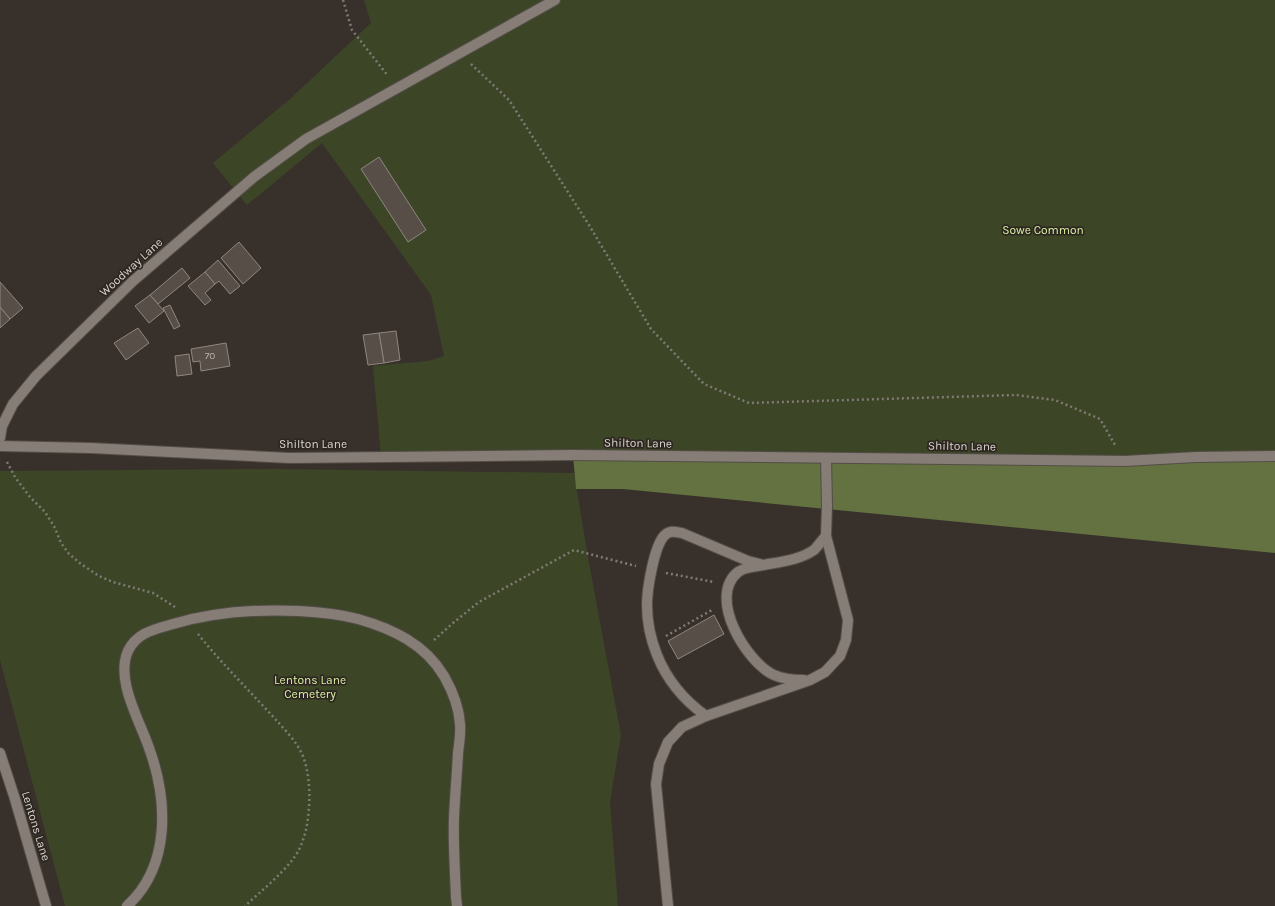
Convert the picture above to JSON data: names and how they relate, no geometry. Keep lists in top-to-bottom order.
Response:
{
  "streets": {
    "street": ["Woodway Lane", "Shilton Lane", "Lentons Lane"]
  },
  "parks": ["Sowe Common", "Lentons Lane Cemetery"],
  "house_numbers": ["70"]
}
